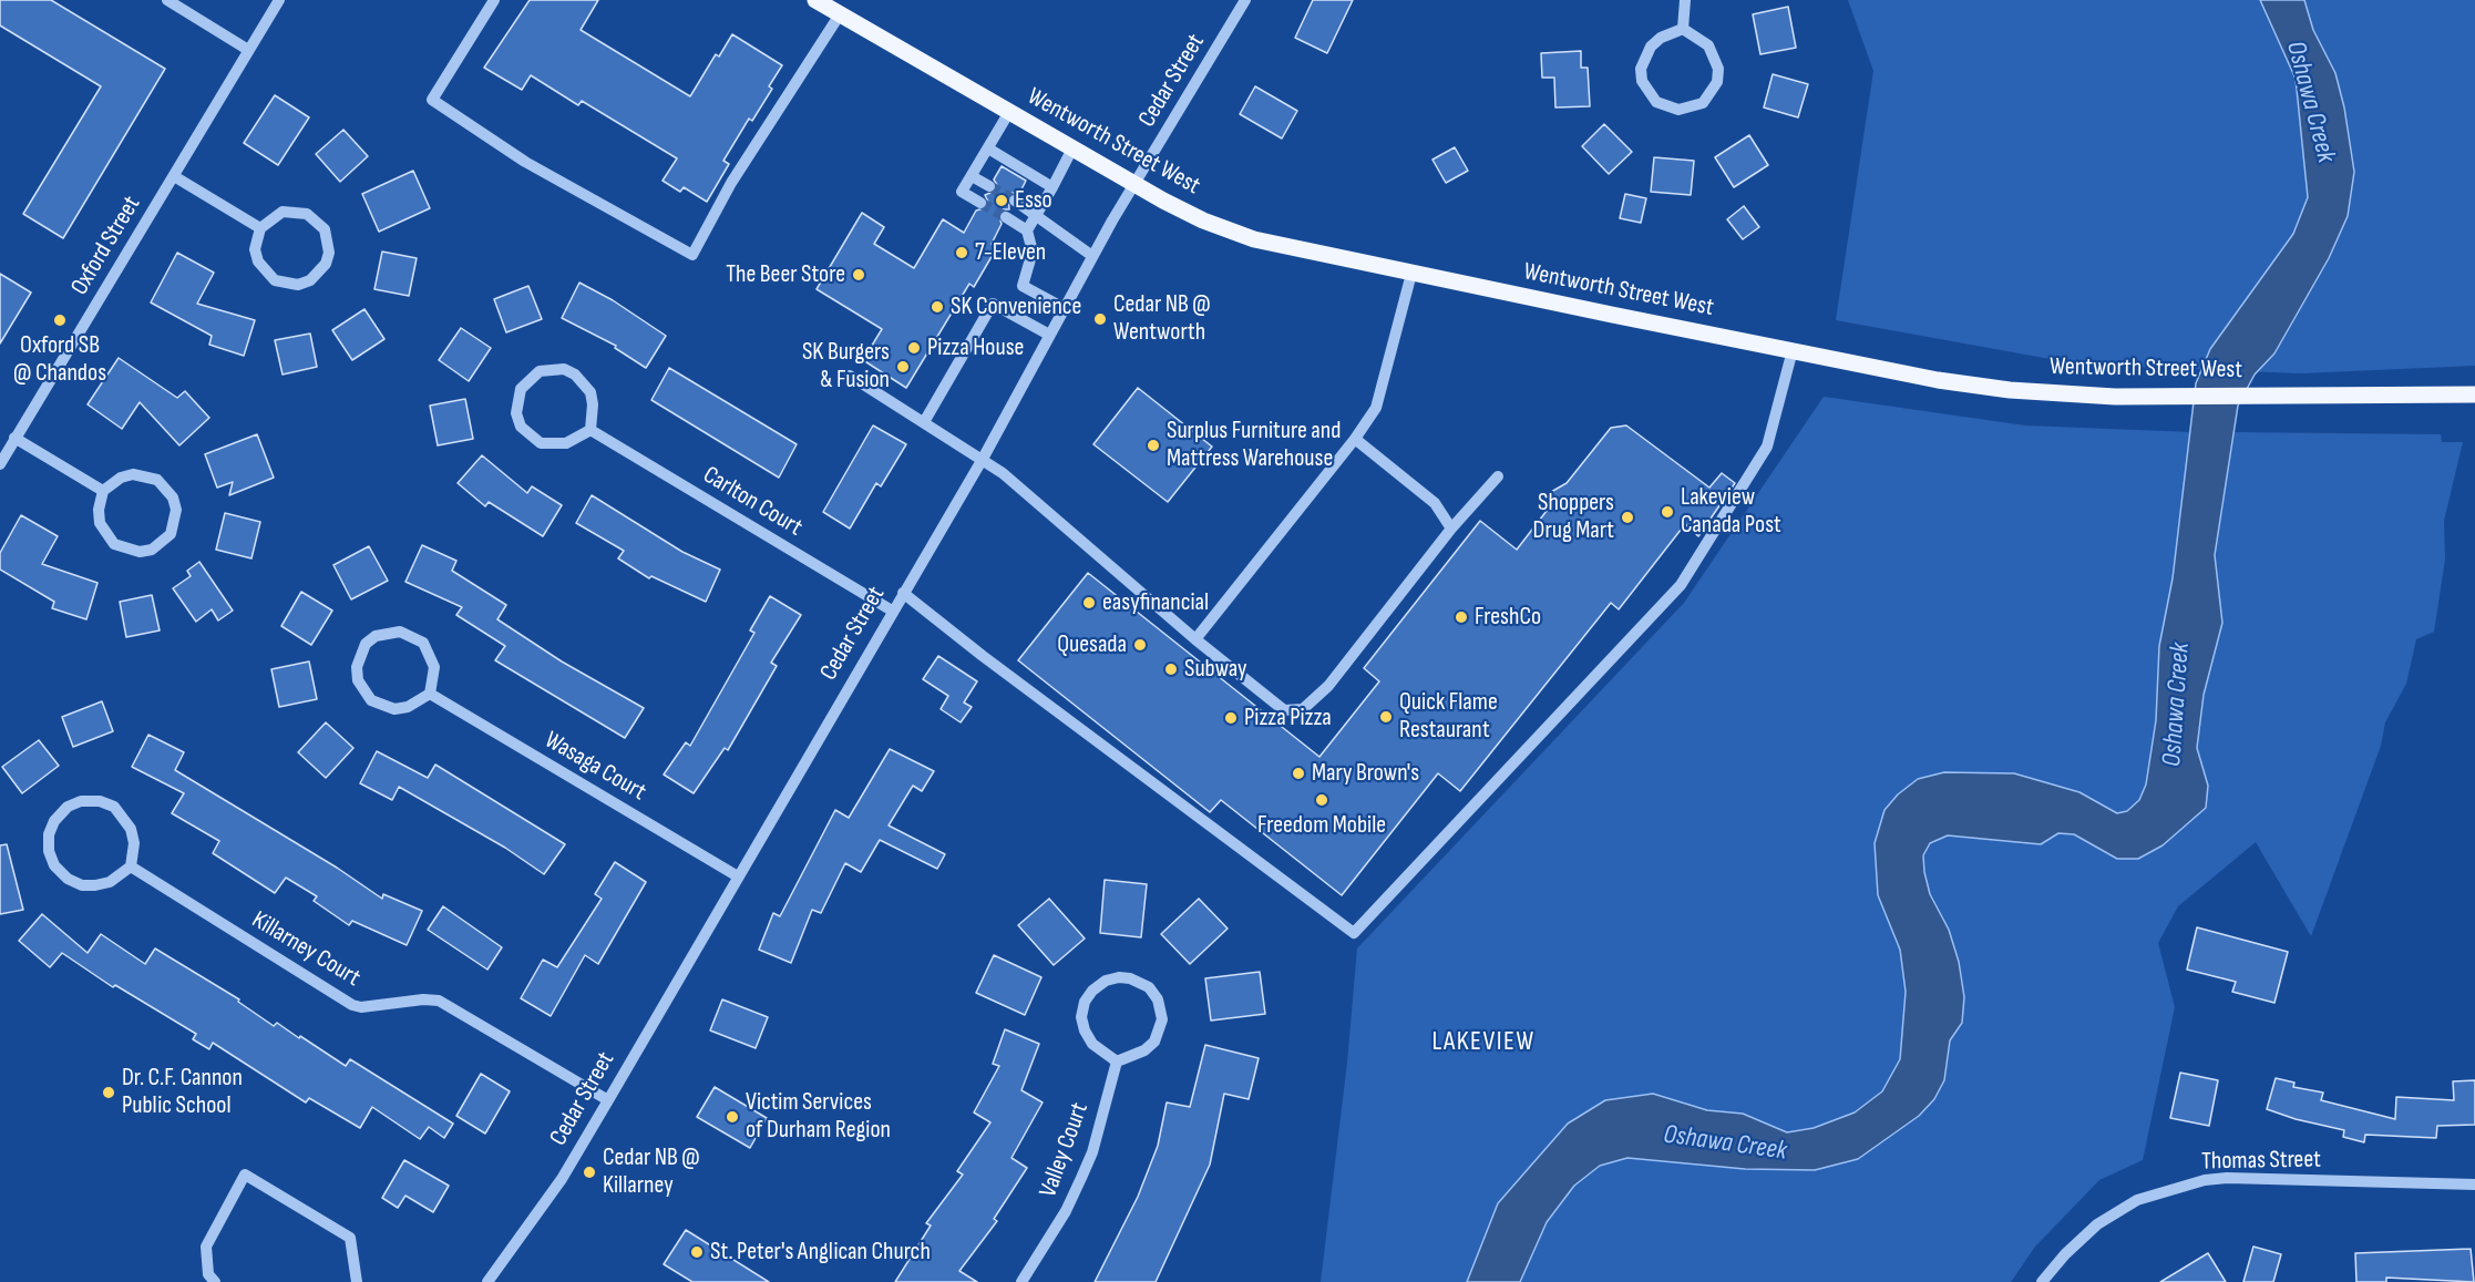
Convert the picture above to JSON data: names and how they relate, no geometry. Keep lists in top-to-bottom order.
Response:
{
  "streets": {
    "main road": ["Wentworth Street West"],
    "street": [
      "Cedar Street",
      "Oxford Street",
      "Carlton Court",
      "Wasaga Court",
      "Killarney Court",
      "Valley Court",
      "Thomas Street"
    ]
  },
  "crossings": [
    ["Cedar Street", "Wentworth Street West"],
    ["Cedar Street", "Carlton Court"],
    ["Cedar Street", "Wasaga Court"],
    ["Cedar Street", "Killarney Court"]
  ],
  "districts": ["LAKEVIEW"],
  "water": ["Oshawa Creek"],
  "places": [
    "Esso",
    "7-Eleven",
    "The Beer Store",
    "SK Convenience",
    "Cedar NB @ Wentworth",
    "Oxford SB @ Chandos",
    "Pizza House",
    "SK Burgers & Fusion",
    "Surplus Furniture and Mattress Warehouse",
    "Lakeview Canada Post",
    "Shoppers Drug Mart",
    "easyfinancial",
    "FreshCo",
    "Quesada",
    "Subway",
    "Quick Flame Restaurant",
    "Pizza Pizza",
    "Mary Brown's",
    "Freedom Mobile",
    "Dr. C.F. Cannon Public School",
    "Victim Services of Durham Region",
    "Cedar NB @ Killarney",
    "St. Peter's Anglican Church"
  ]
}
